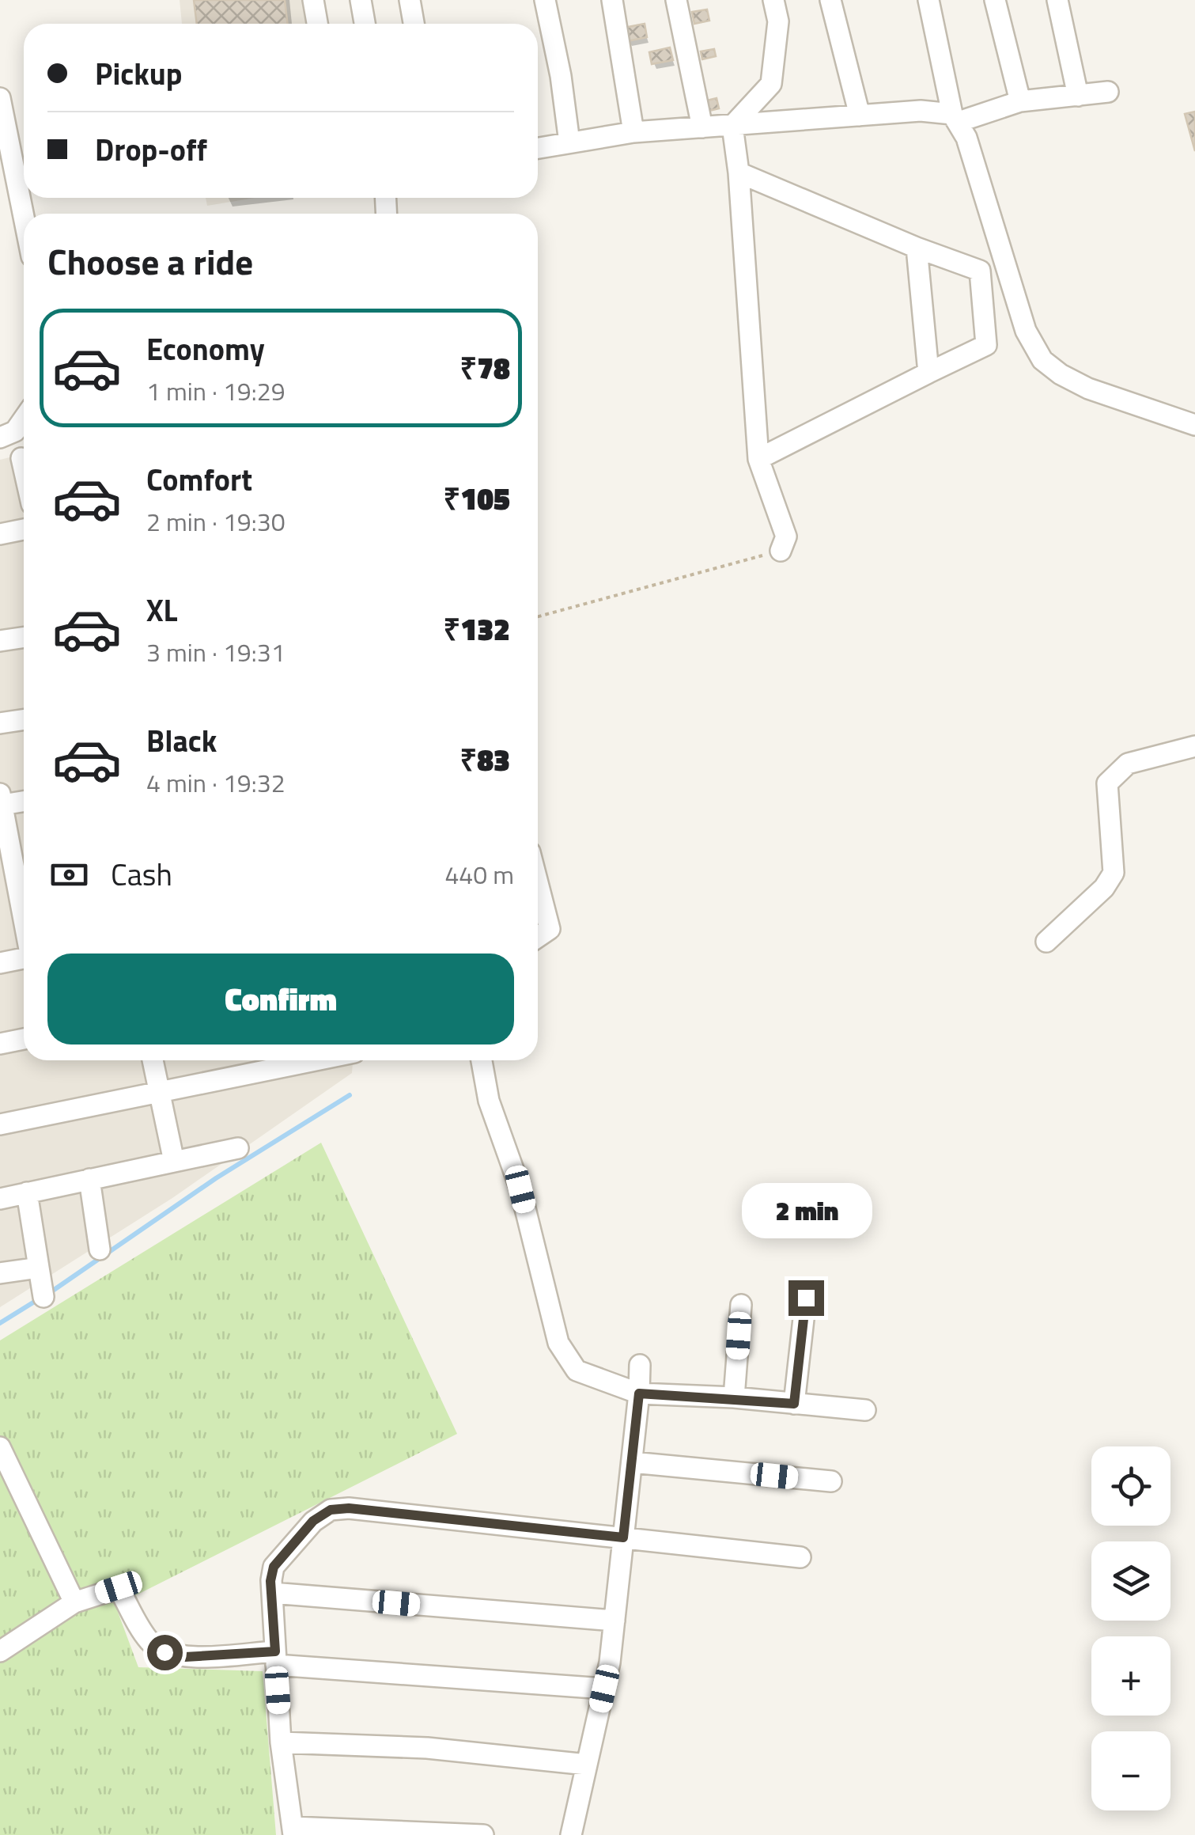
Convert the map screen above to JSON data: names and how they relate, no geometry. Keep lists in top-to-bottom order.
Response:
{
  "page": {
    "banner": ["Pickup", "Drop-off"],
    "heading": "Choose a ride",
    "list": [
      {
        "name": "Economy",
        "note": "1 min · 19:29",
        "value": "₹78"
      },
      {
        "name": "Comfort",
        "note": "2 min · 19:30",
        "value": "₹105"
      },
      {
        "name": "XL",
        "note": "3 min · 19:31",
        "value": "₹132"
      },
      {
        "name": "Black",
        "note": "4 min · 19:32",
        "value": "₹83"
      }
    ],
    "pay": ["Cash", "440 m"],
    "buttons": "Confirm",
    "bubble": "2 min",
    "map_buttons": ["+", "−"]
  }
}
